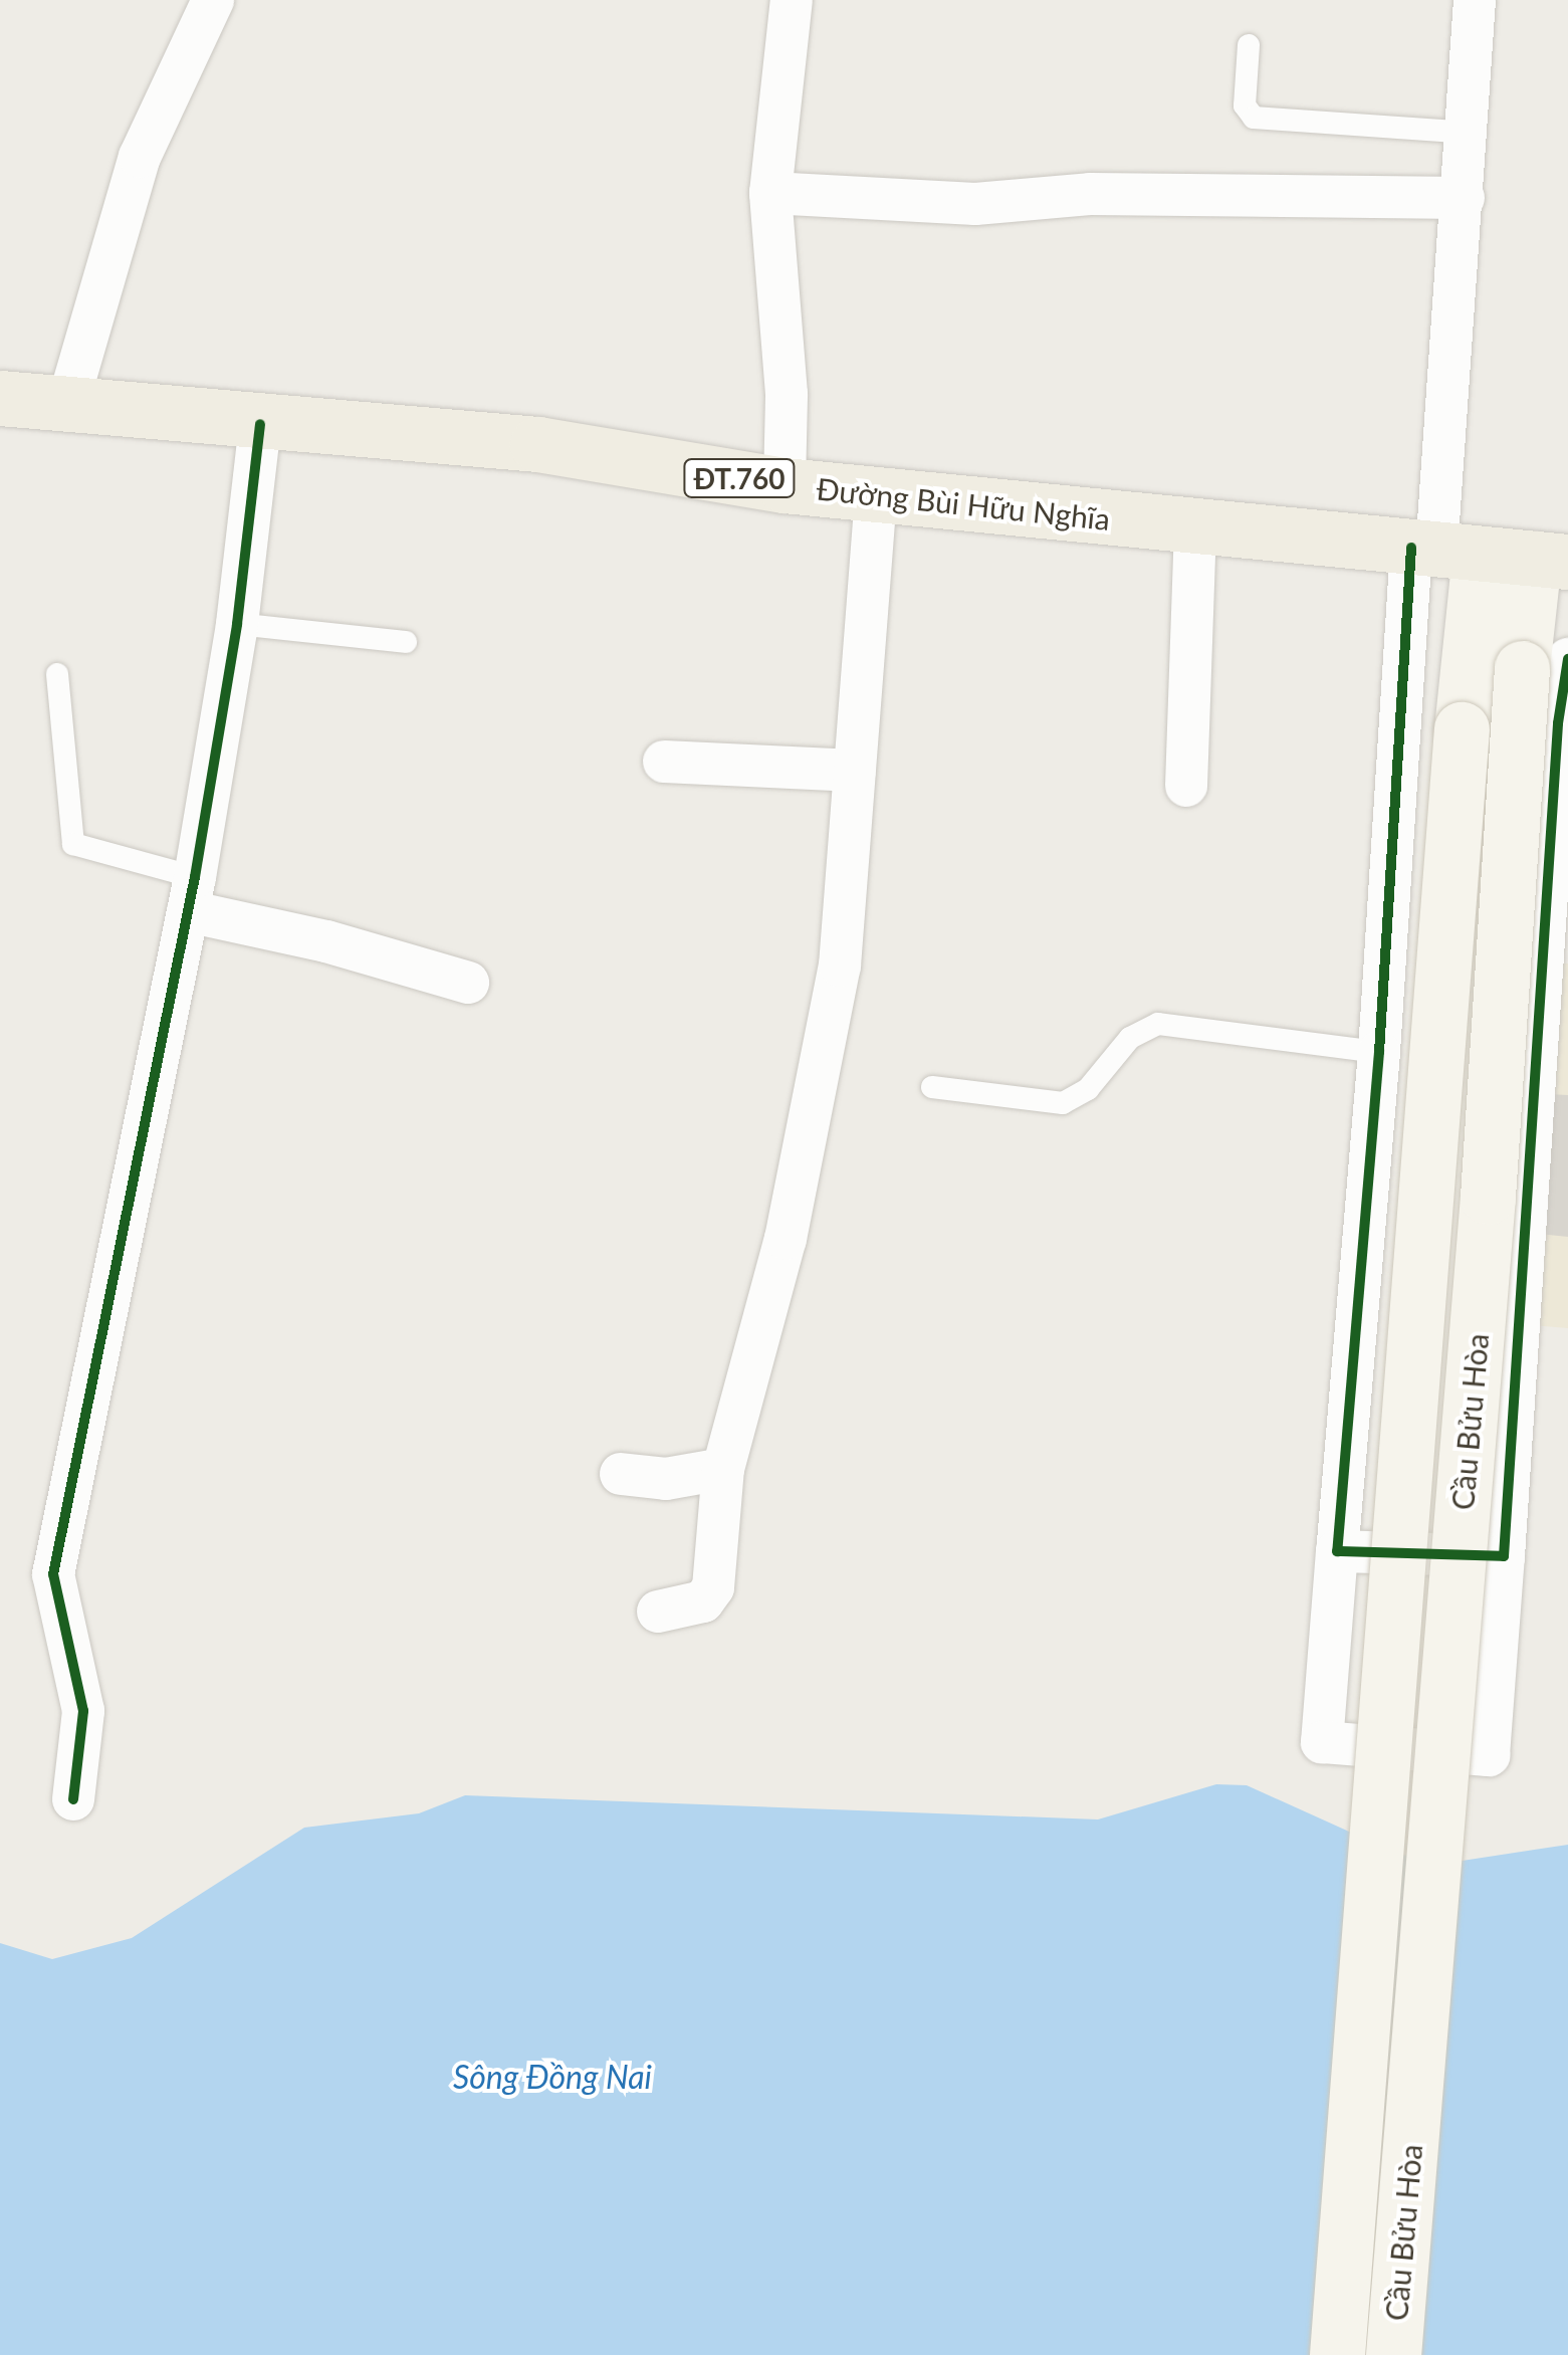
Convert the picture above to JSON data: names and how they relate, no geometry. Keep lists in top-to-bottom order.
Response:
{
  "streets": {
    "main road": ["ĐT.760", "Đường Bùi Hữu Nghĩa", "Cầu Bửu Hòa"]
  },
  "crossings": [
    ["Đường Bùi Hữu Nghĩa", "Cầu Bửu Hòa"]
  ],
  "water": ["Sông Đồng Nai"]
}
